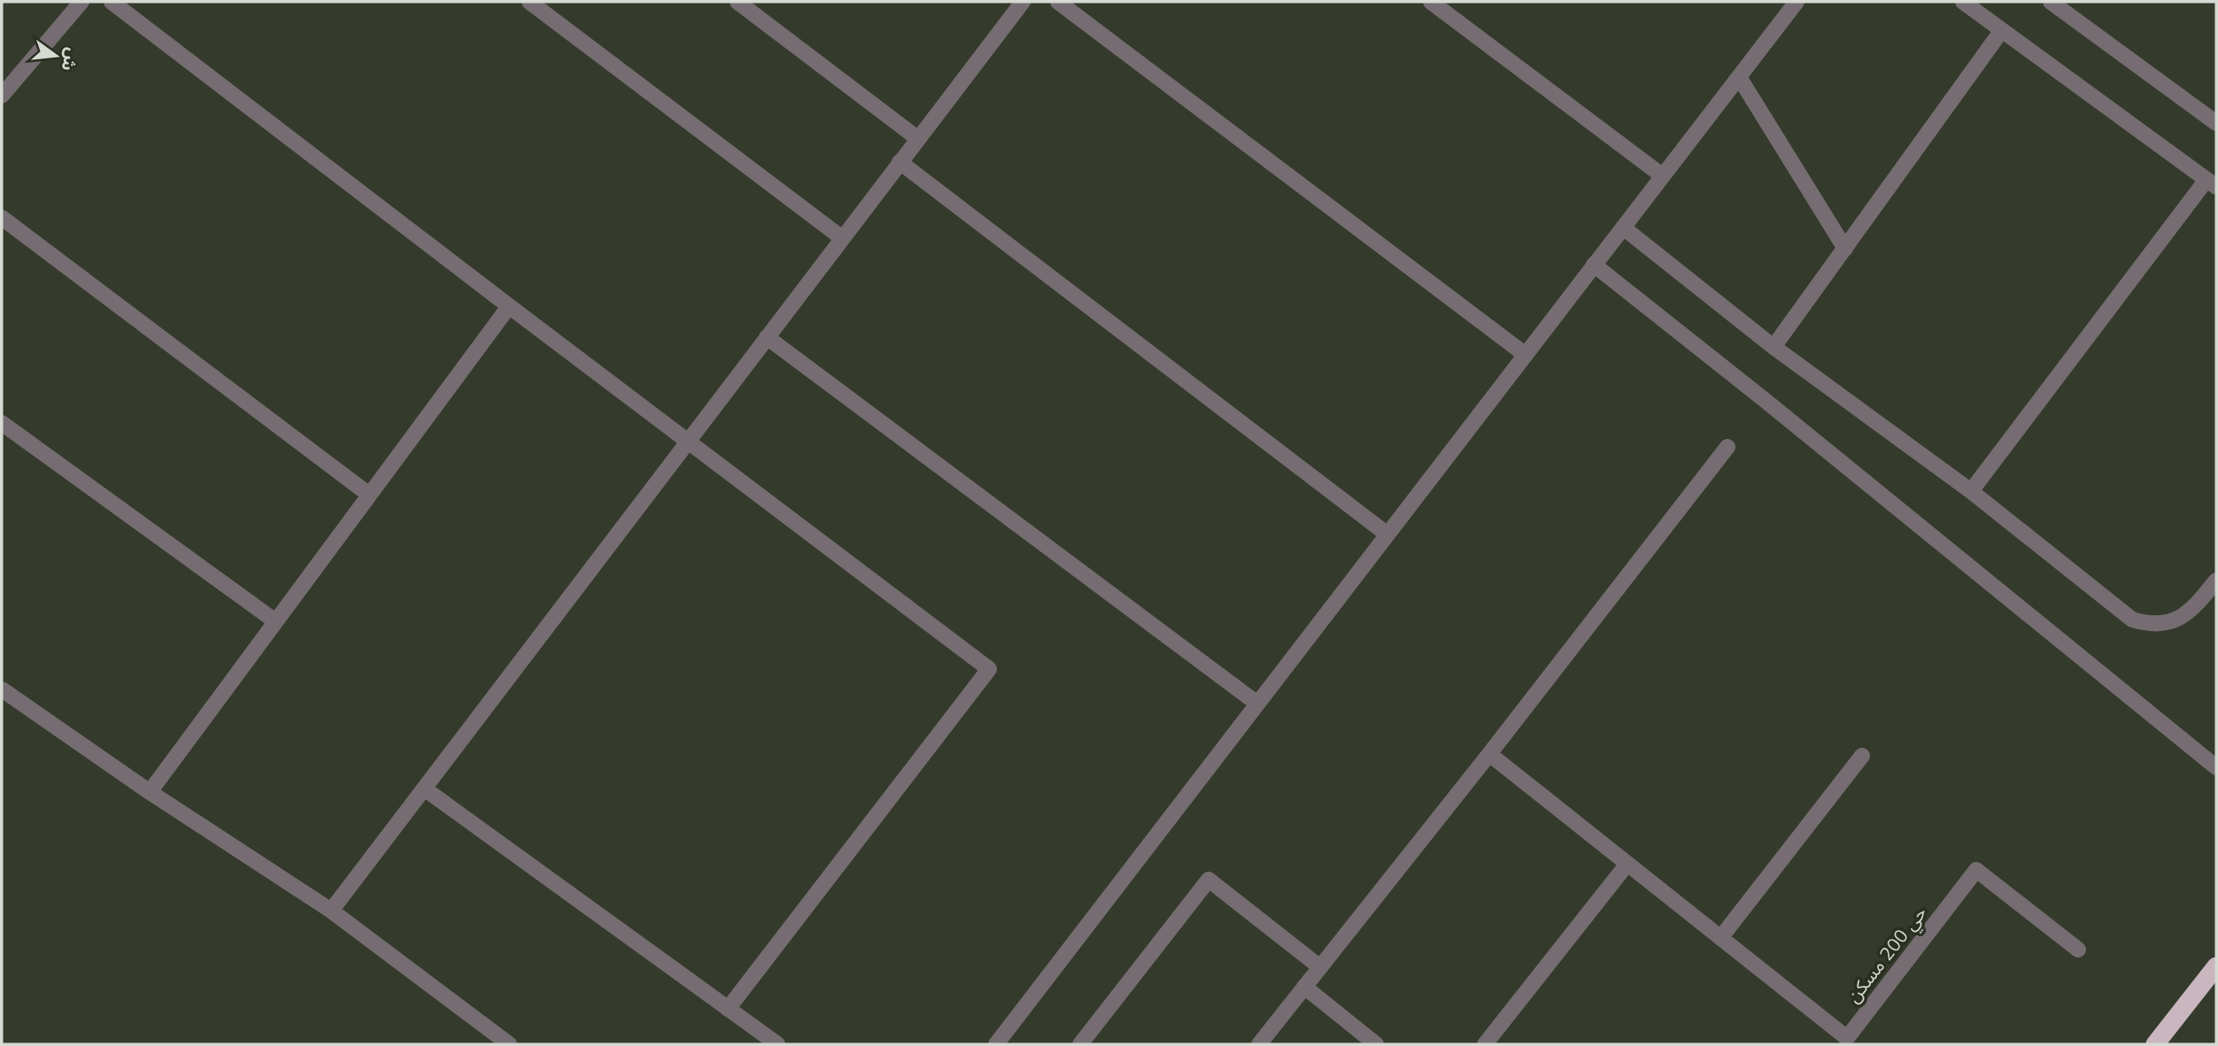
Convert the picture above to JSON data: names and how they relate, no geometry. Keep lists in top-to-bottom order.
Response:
{
  "streets": {
    "street": ["حي 200 مسكن"]
  },
  "north": "right"
}
